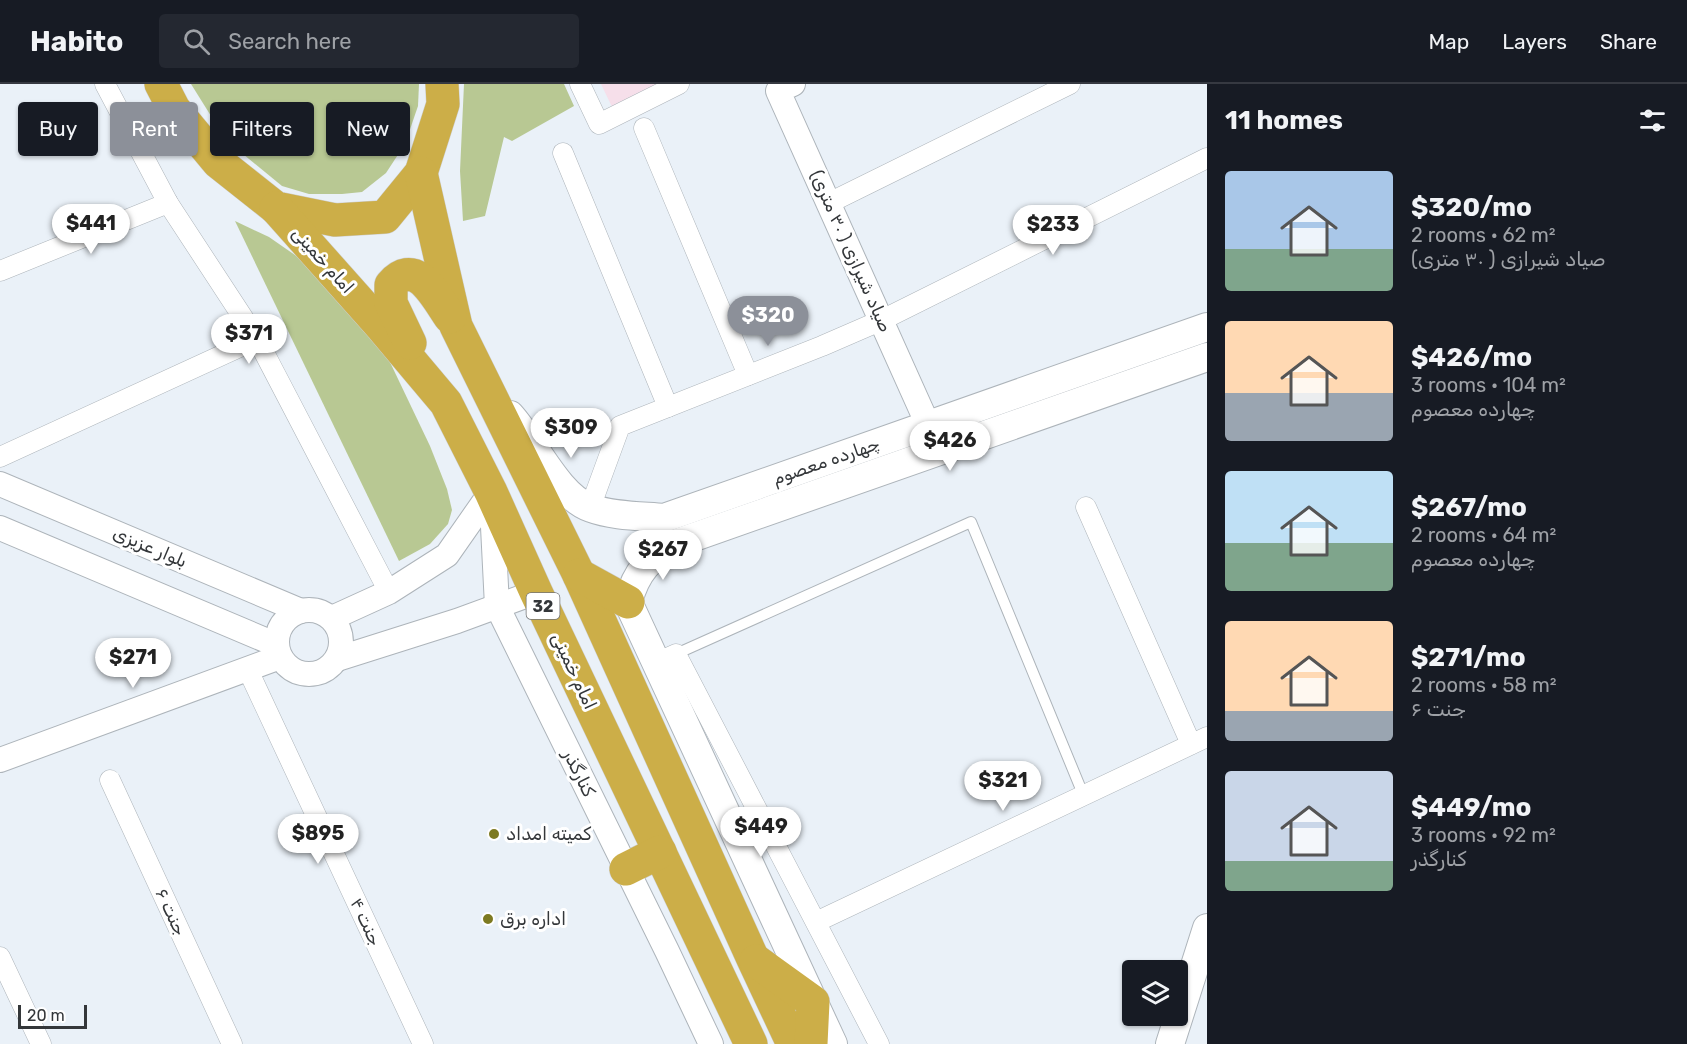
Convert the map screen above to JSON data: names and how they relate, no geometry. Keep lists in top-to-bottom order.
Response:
{
  "streets": {
    "highway": ["امام خمینی", "32"],
    "main road": ["چهارده معصوم"],
    "street": [
      "صیاد شیرازی ( ۳۰ متری)",
      "بلوار عزیزی",
      "کنارگذر",
      "جنت ۶",
      "جنت ۴"
    ]
  },
  "crossings": [
    ["صیاد شیرازی ( ۳۰ متری)", "چهارده معصوم"],
    ["امام خمینی", "32"],
    ["امام خمینی", "کنارگذر"],
    ["چهارده معصوم", "32"]
  ],
  "places": ["کمیته امداد", "اداره برق"],
  "scale_bar": "20 m",
  "page": {
    "header": "Habito",
    "search": "Search here",
    "nav": ["Map", "Layers", "Share"],
    "heading": "11 homes",
    "chip": [
      "Buy",
      "Rent",
      "Filters",
      "New"
    ],
    "list": [
      {
        "name": "$320/mo",
        "note": "2 rooms · 62 m² · صیاد شیرازی ( ۳۰ متری)"
      },
      {
        "name": "$426/mo",
        "note": "3 rooms · 104 m² · چهارده معصوم"
      },
      {
        "name": "$267/mo",
        "note": "2 rooms · 64 m² · چهارده معصوم"
      },
      {
        "name": "$271/mo",
        "note": "2 rooms · 58 m² · جنت ۶"
      },
      {
        "name": "$449/mo",
        "note": "3 rooms · 92 m² · کنارگذر"
      }
    ],
    "price": [
      "$441",
      "$233",
      "$320",
      "$371",
      "$309",
      "$426",
      "$267",
      "$271",
      "$321",
      "$449",
      "$895"
    ],
    "scale": "20 m"
  }
}
